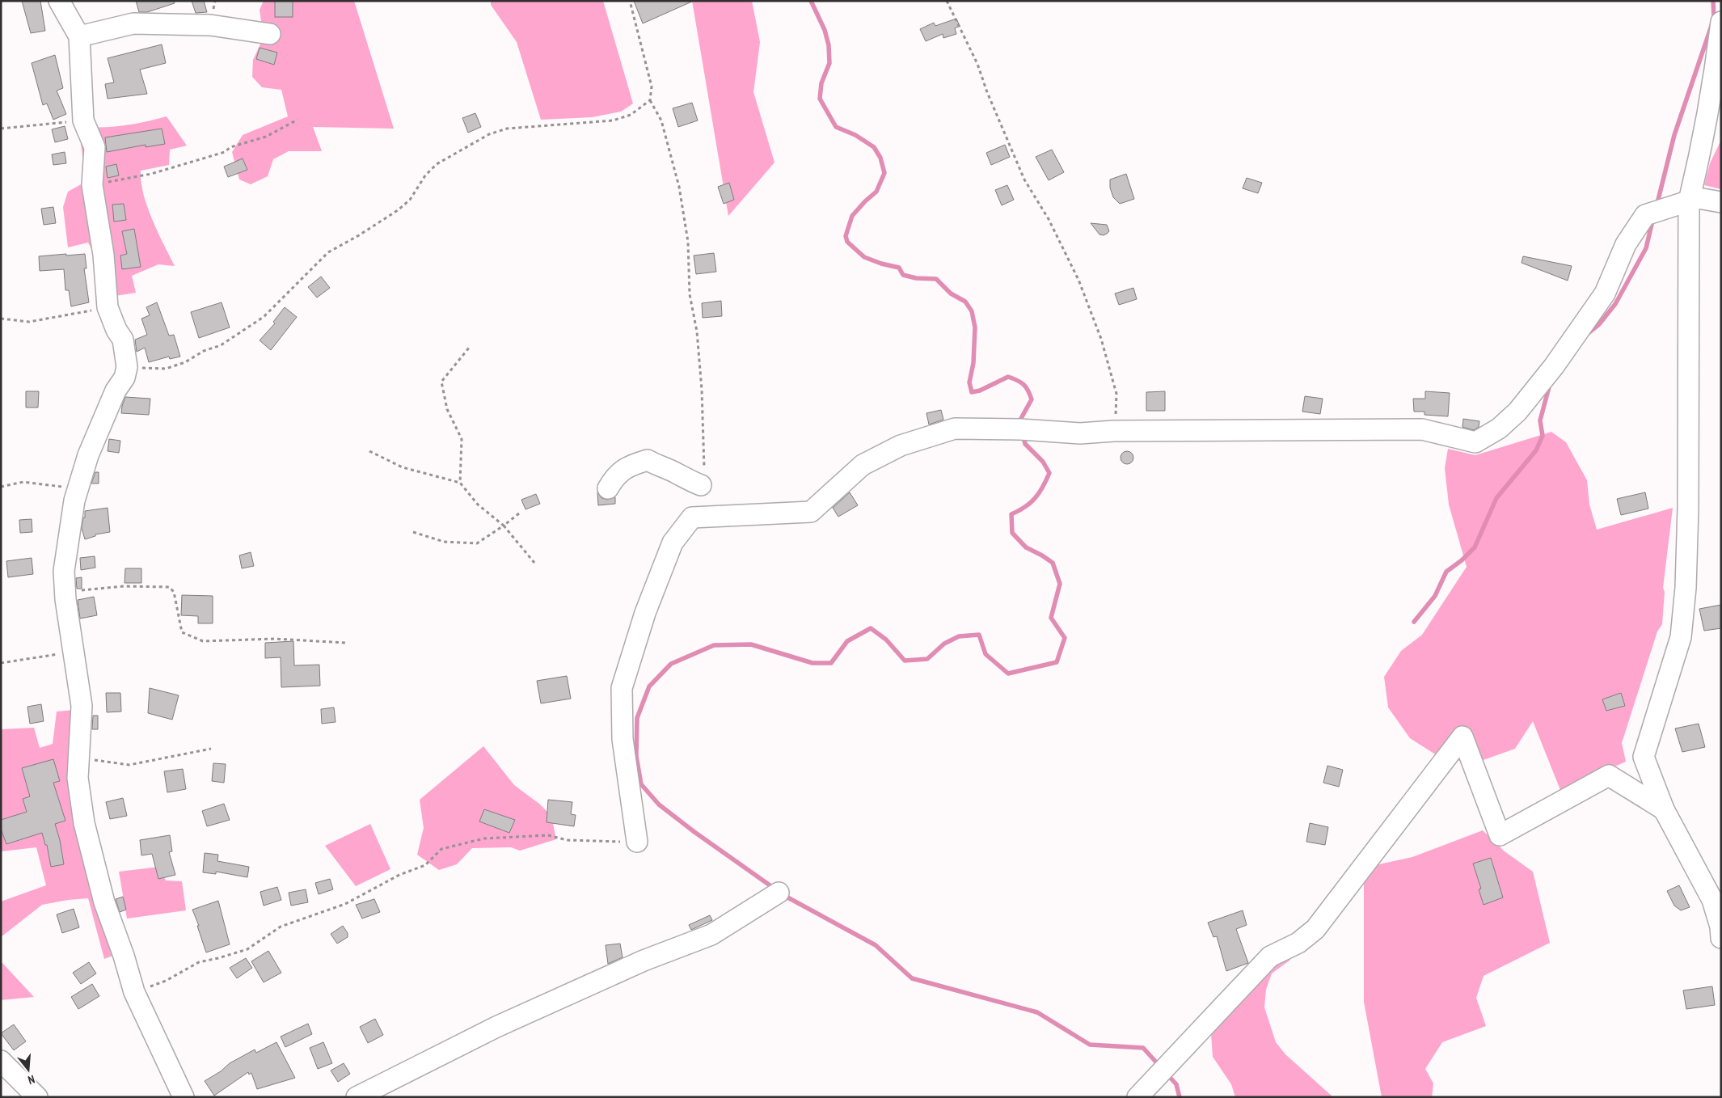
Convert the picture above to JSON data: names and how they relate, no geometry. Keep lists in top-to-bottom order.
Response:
{
  "north": "bottom"
}
